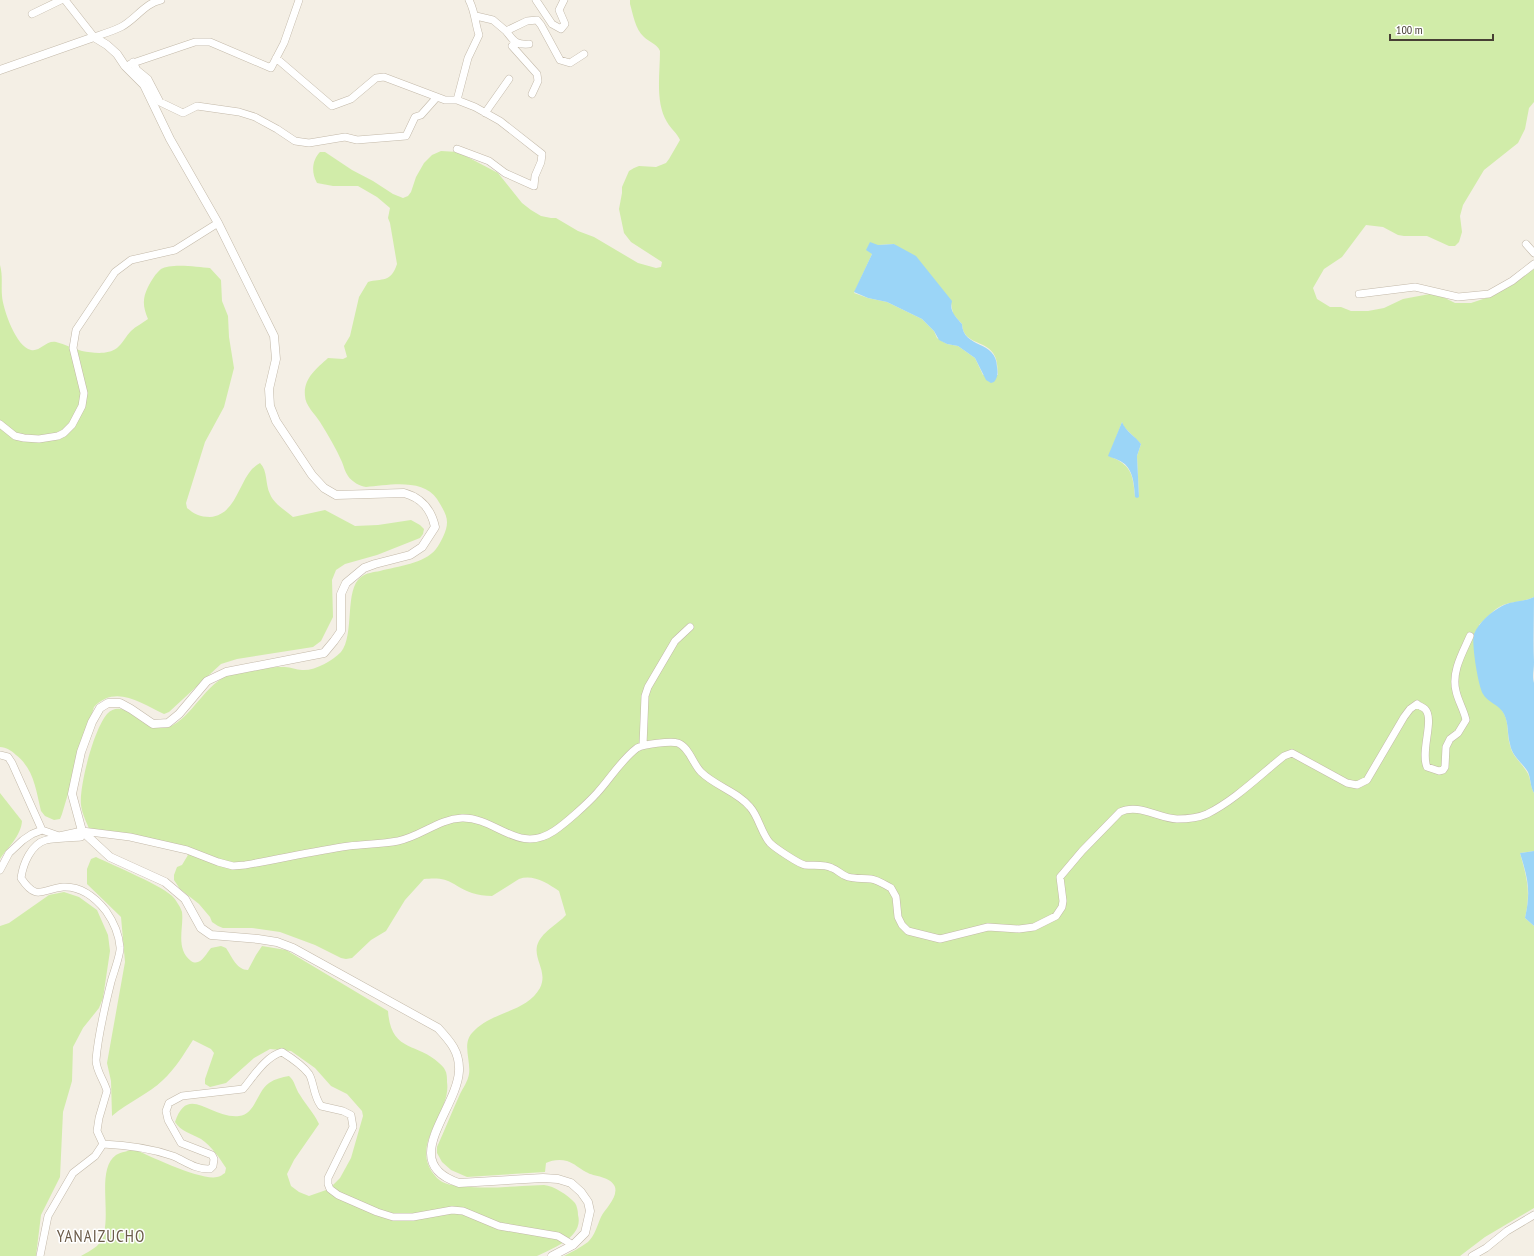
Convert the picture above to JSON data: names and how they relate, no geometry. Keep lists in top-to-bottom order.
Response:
{
  "districts": ["YANAIZUCHO"],
  "scale_bar": "100 m"
}
